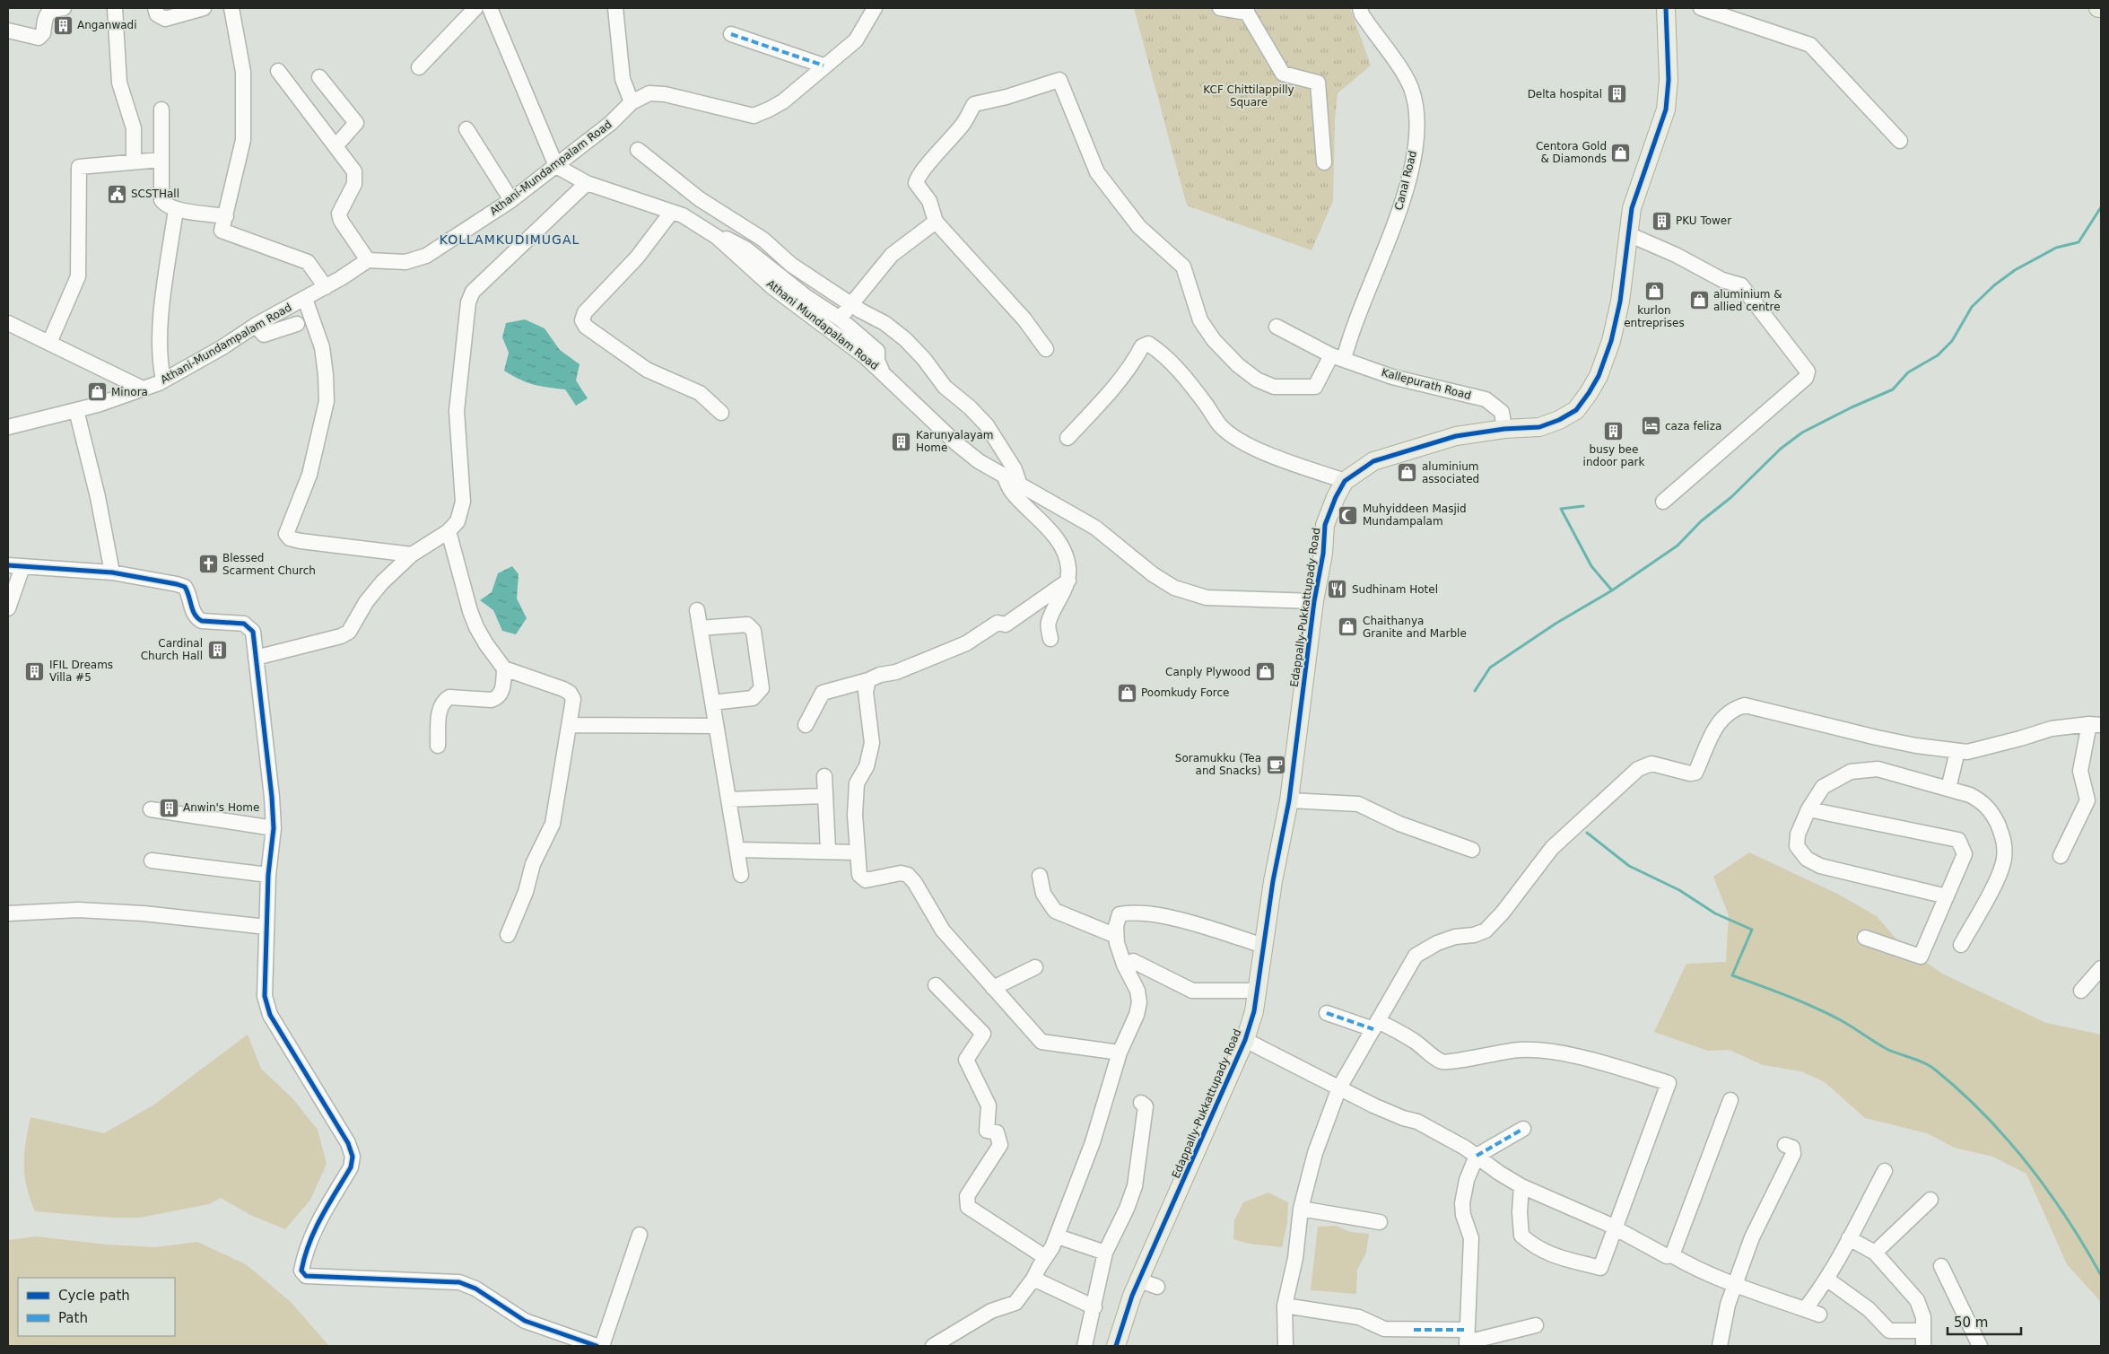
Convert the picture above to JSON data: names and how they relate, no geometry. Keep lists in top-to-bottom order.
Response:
{
  "streets": {
    "main road": ["Edappally-Pukkattupady Road"],
    "street": [
      "Athani-Mundampalam Road",
      "Canal Road",
      "Athani Mundapalam Road",
      "Kallepurath Road"
    ]
  },
  "crossings": [
    ["Athani-Mundampalam Road", "Athani Mundapalam Road"],
    ["Canal Road", "Kallepurath Road"],
    ["Athani Mundapalam Road", "Edappally-Pukkattupady Road"],
    ["Kallepurath Road", "Edappally-Pukkattupady Road"]
  ],
  "districts": ["KOLLAMKUDIMUGAL"],
  "parks": ["KCF Chittilappilly Square"],
  "places": {
    "building": [
      "Anganwadi",
      "Delta hospital",
      "PKU Tower",
      "busy bee indoor park",
      "Karunyalayam Home",
      "Cardinal Church Hall",
      "IFIL Dreams Villa #5",
      "Anwin's Home"
    ],
    "shop": [
      "Centora Gold & Diamonds",
      "kurlon entreprises",
      "aluminium & allied centre",
      "Minora",
      "aluminium associated",
      "Chaithanya Granite and Marble",
      "Canply Plywood",
      "Poomkudy Force"
    ],
    "public building": ["SCSTHall"],
    "hotel": ["caza feliza"],
    "mosque": ["Muhyiddeen Masjid Mundampalam"],
    "church": ["Blessed Scarment Church"],
    "restaurant": ["Sudhinam Hotel"],
    "cafe": ["Soramukku (Tea and Snacks)"]
  },
  "legend": ["Cycle path", "Path"],
  "scale_bar": "50 m"
}
